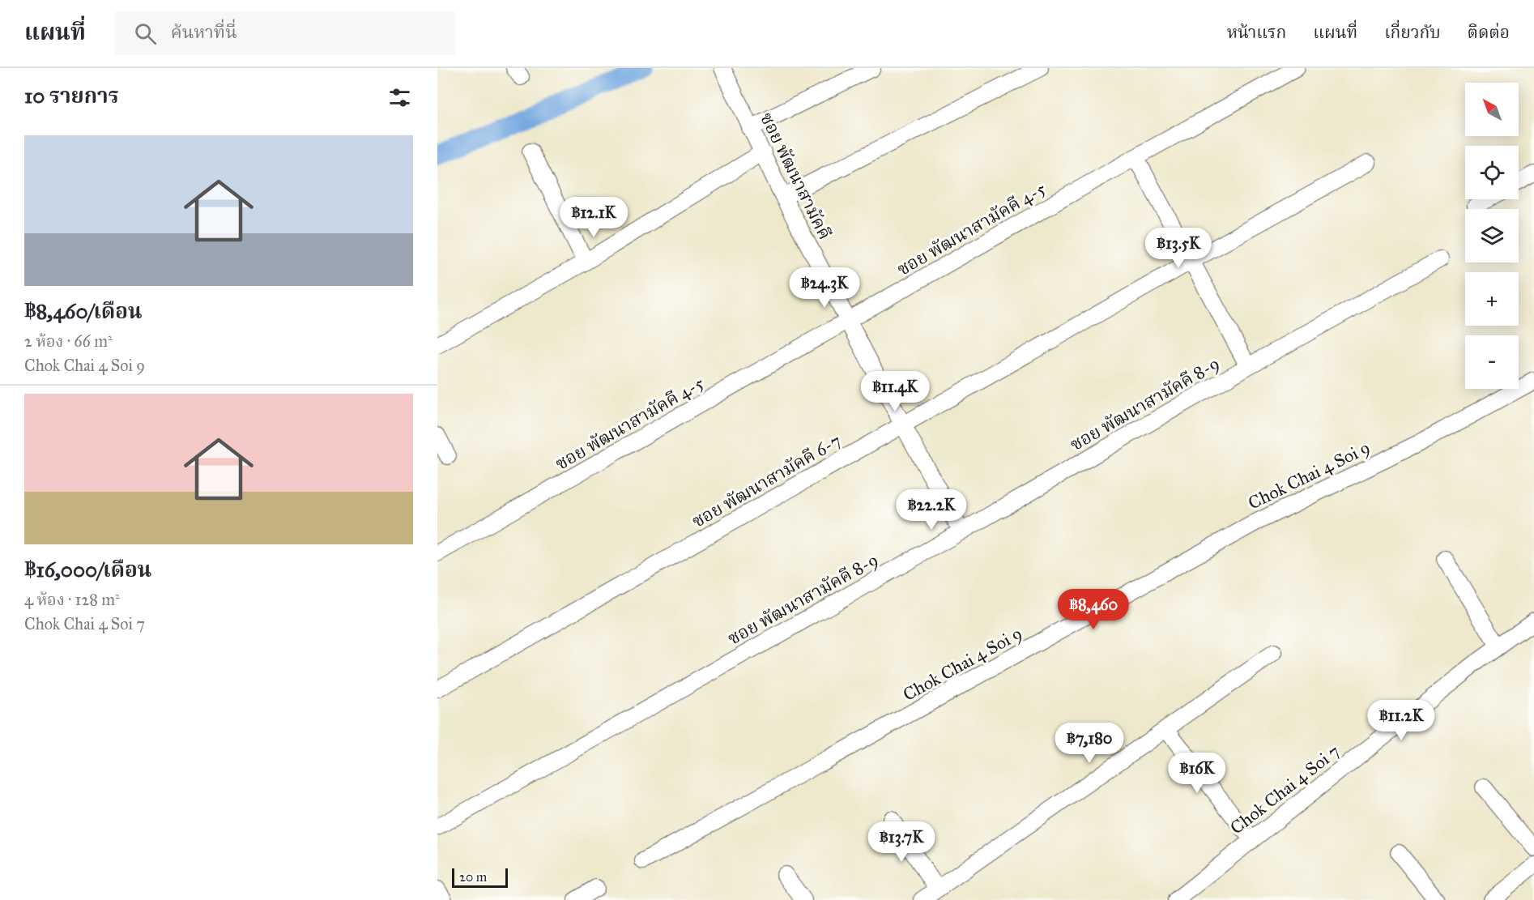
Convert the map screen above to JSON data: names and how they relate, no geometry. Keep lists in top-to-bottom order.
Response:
{
  "streets": {
    "street": [
      "ซอย พัฒนาสามัคคี",
      "ซอย พัฒนาสามัคคี 4-5",
      "ซอย พัฒนาสามัคคี 8-9",
      "Chok Chai 4 Soi 9",
      "ซอย พัฒนาสามัคคี 6-7",
      "Chok Chai 4 Soi 7"
    ]
  },
  "crossings": [
    ["ซอย พัฒนาสามัคคี", "ซอย พัฒนาสามัคคี 4-5"],
    ["ซอย พัฒนาสามัคคี", "ซอย พัฒนาสามัคคี 8-9"],
    ["ซอย พัฒนาสามัคคี", "ซอย พัฒนาสามัคคี 6-7"]
  ],
  "scale_bar": "20 m",
  "north": "top left",
  "page": {
    "header": "แผนที่",
    "search": "ค้นหาที่นี่",
    "nav": [
      "หน้าแรก",
      "แผนที่",
      "เกี่ยวกับ",
      "ติดต่อ"
    ],
    "heading": "10 รายการ",
    "map_buttons": ["+", "−"],
    "list": [
      {
        "name": "฿8,460/เดือน",
        "note": "2 ห้อง · 66 m² · Chok Chai 4 Soi 9"
      },
      {
        "name": "฿16,000/เดือน",
        "note": "4 ห้อง · 128 m² · Chok Chai 4 Soi 7"
      }
    ],
    "price": [
      "฿12.1K",
      "฿13.5K",
      "฿24.3K",
      "฿11.4K",
      "฿22.2K",
      "฿8,460",
      "฿11.2K",
      "฿7,180",
      "฿16K",
      "฿13.7K"
    ],
    "scale": "20 m"
  }
}
